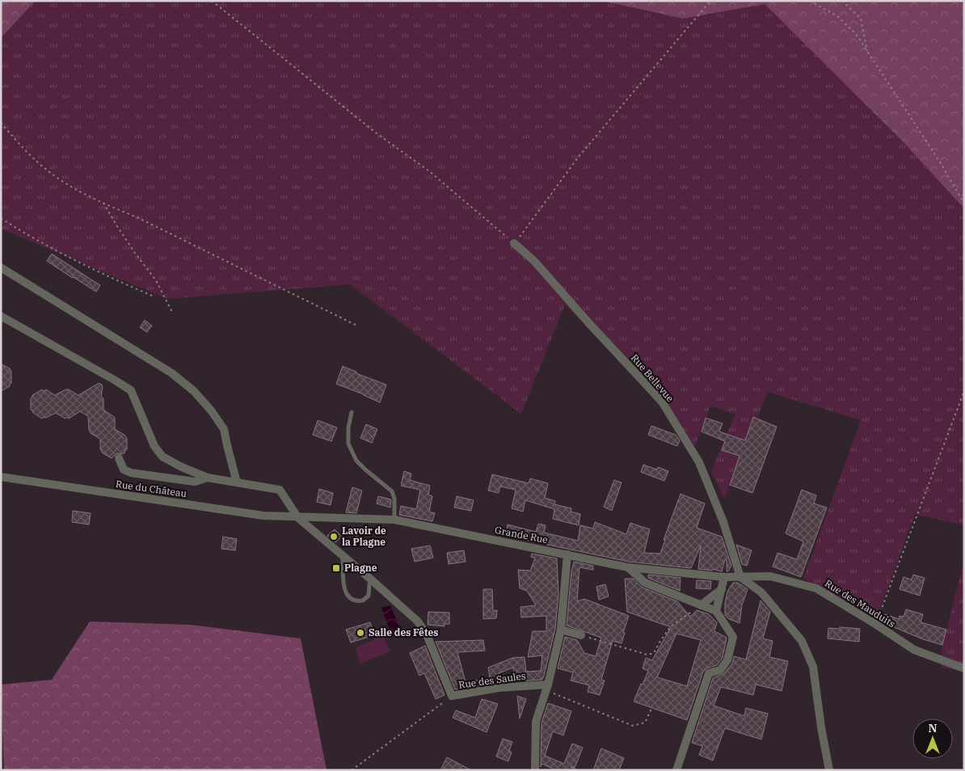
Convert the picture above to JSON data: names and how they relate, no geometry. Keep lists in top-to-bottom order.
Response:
{
  "streets": {
    "street": [
      "Rue Bellevue",
      "Rue du Château",
      "Grande Rue",
      "Rue des Mauduits",
      "Rue des Saules"
    ]
  },
  "crossings": [
    ["Rue Bellevue", "Grande Rue"],
    ["Rue Bellevue", "Rue des Mauduits"],
    ["Rue du Château", "Grande Rue"],
    ["Rue du Château", "Rue des Saules"],
    ["Grande Rue", "Rue des Mauduits"],
    ["Grande Rue", "Rue des Saules"]
  ],
  "places": {
    "other": ["Lavoir de la Plagne", "Salle des Fêtes"],
    "transit": ["Plagne"]
  },
  "north": "top"
}
